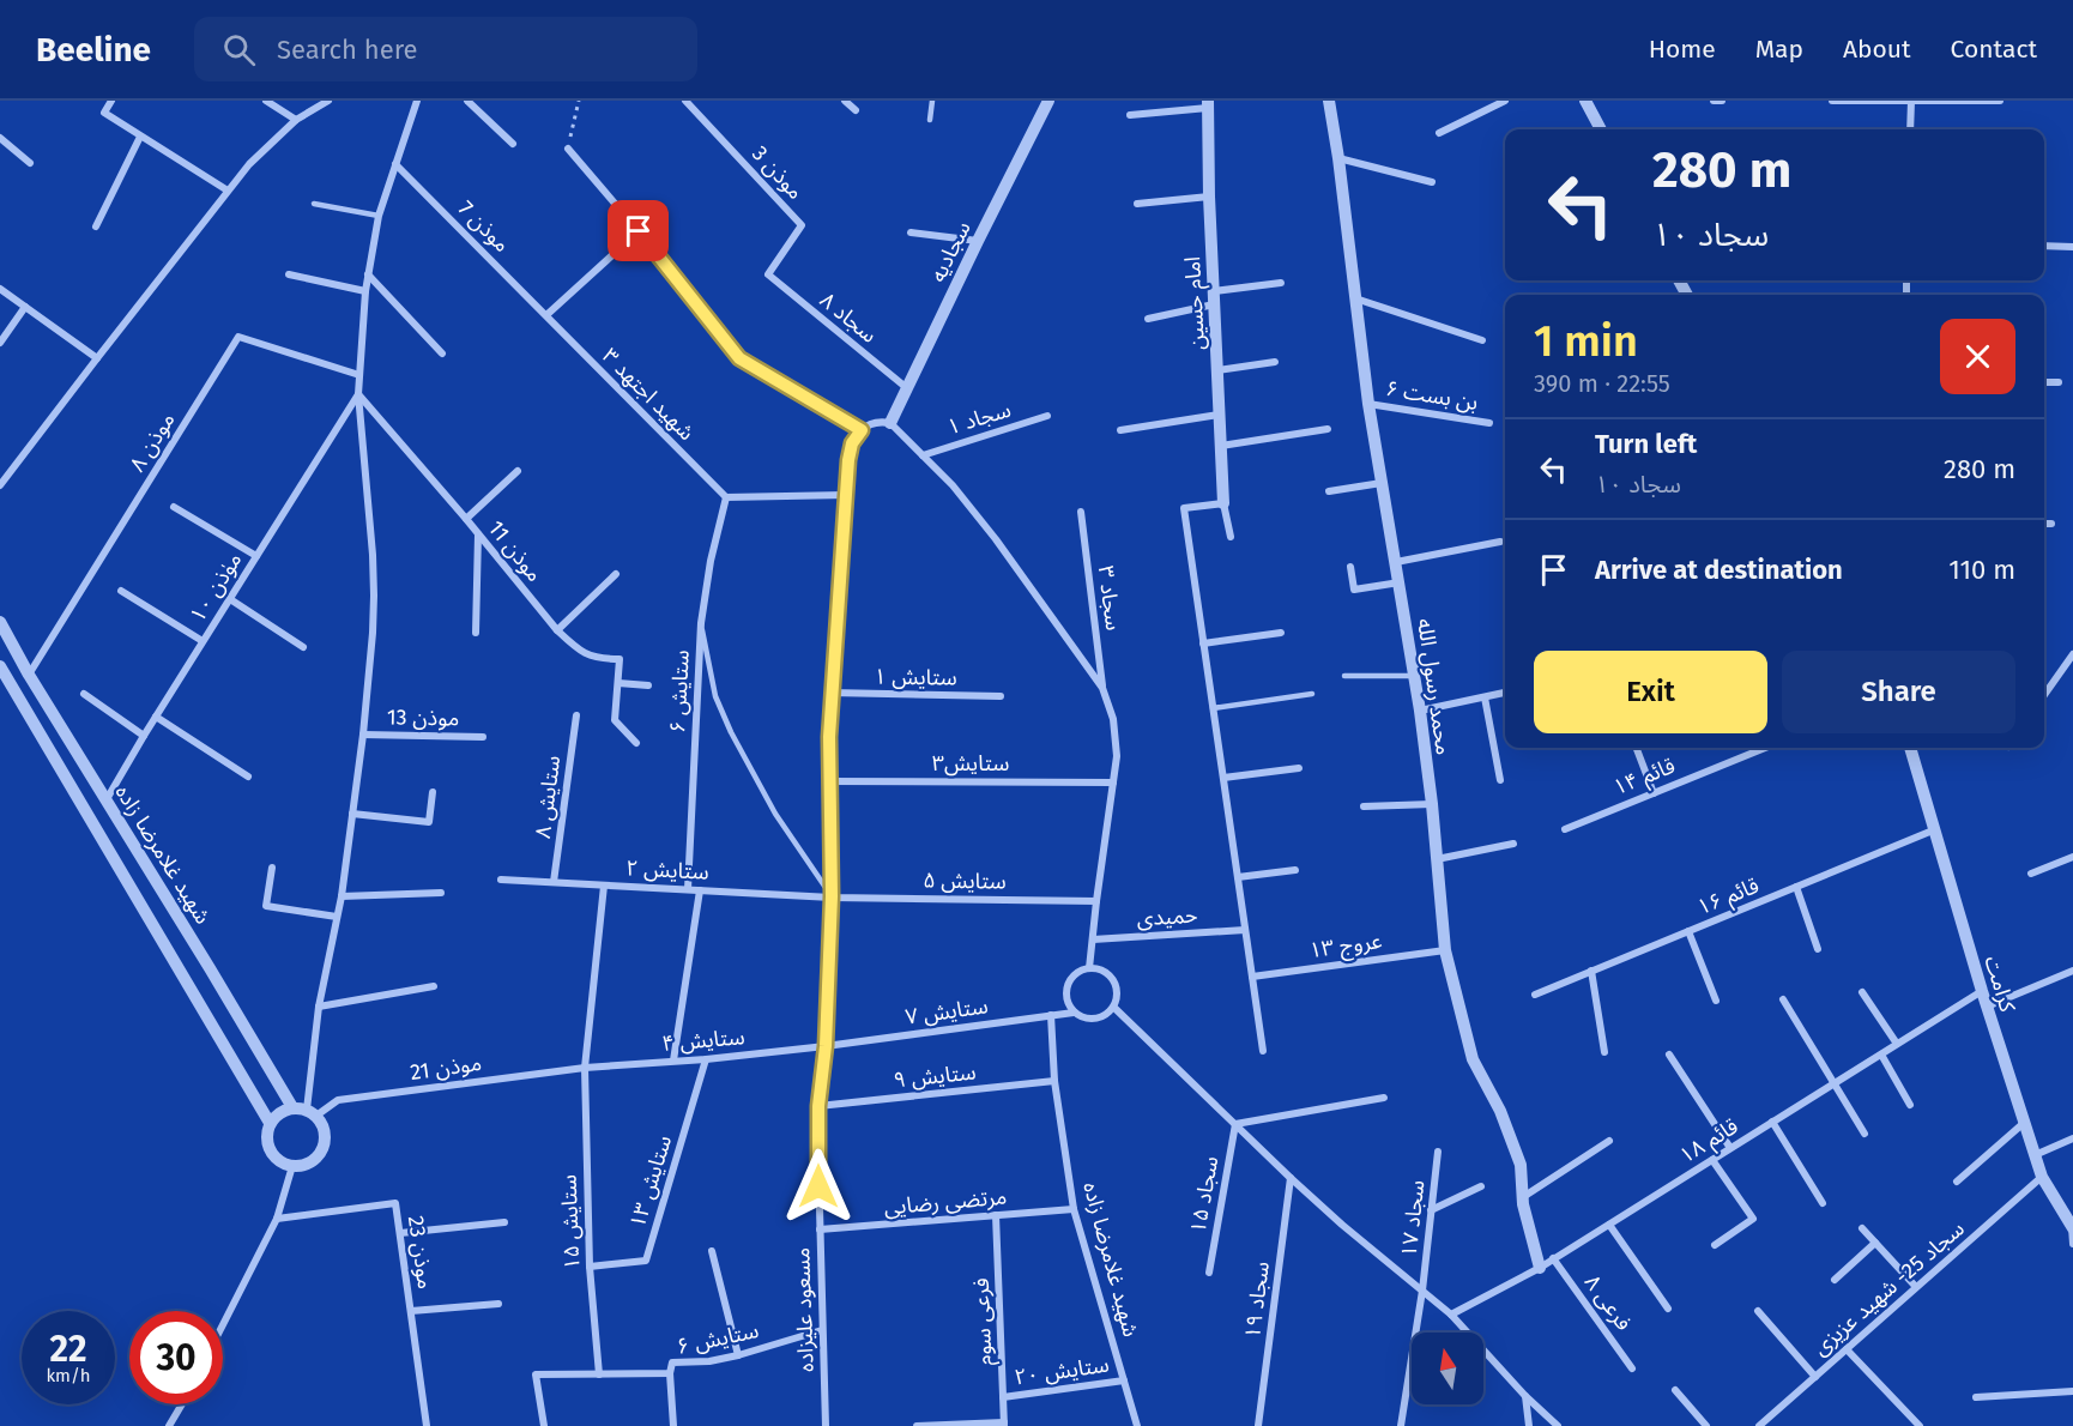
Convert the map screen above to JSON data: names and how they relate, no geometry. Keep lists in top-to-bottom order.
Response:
{
  "streets": {
    "street": [
      "موذن 3",
      "موذن 7",
      "سجادیه",
      "امام حسین",
      "سجاد ۸",
      "شهید اجتهد ۳",
      "بن بست ۶",
      "سجاد ۱",
      "موذن ۸",
      "موذن 11",
      "موٰذن ۱۰",
      "سجاد ۳",
      "ستایش ۱",
      "محمد رسول الله",
      "ستایش ۶",
      "موذن 13",
      "ستایش۳",
      "قائم ۱۴",
      "ستایش ۸",
      "شهید غلامرضا زاده",
      "ستایش ۲",
      "ستایش ۵",
      "قائم ۱۶",
      "حمیدی",
      "عروج ۱۳",
      "کرامت",
      "ستایش ۷",
      "ستایش ۴",
      "موذن 21",
      "ستایش ۹",
      "قائم ۱۸",
      "ستایش ۱۳",
      "سجاد ۱۵",
      "مرتضی رضایی",
      "سجاد ۱۷",
      "ستایش ۱۵",
      "موذن 23",
      "سجاد 25- شهید عزیزی",
      "سجاد ۱۹",
      "فرعی ۸",
      "مسعود علیزاده",
      "فرعی سوم",
      "ستایش ۲۰"
    ]
  },
  "crossings": [
    ["موذن 3", "سجاد ۸"],
    ["موذن 7", "شهید اجتهد ۳"],
    ["سجادیه", "سجاد ۸"],
    ["شهید اجتهد ۳", "ستایش ۶"],
    ["بن بست ۶", "محمد رسول الله"],
    ["موذن ۸", "شهید غلامرضا زاده"],
    ["موذن 11", "موٰذن ۱۰"],
    ["موٰذن ۱۰", "شهید غلامرضا زاده"],
    ["ستایش ۱", "مسعود علیزاده"],
    ["محمد رسول الله", "عروج ۱۳"],
    ["محمد رسول الله", "قائم ۱۸"],
    ["ستایش ۶", "ستایش ۲"],
    ["ستایش ۶", "ستایش ۱۵"],
    ["ستایش ۶", "مسعود علیزاده"],
    ["ستایش۳", "مسعود علیزاده"],
    ["ستایش ۸", "ستایش ۲"],
    ["شهید غلامرضا زاده", "ستایش ۷"],
    ["شهید غلامرضا زاده", "موذن 21"],
    ["شهید غلامرضا زاده", "ستایش ۹"],
    ["شهید غلامرضا زاده", "مرتضی رضایی"],
    ["شهید غلامرضا زاده", "ستایش ۲۰"],
    ["ستایش ۲", "ستایش ۵"],
    ["ستایش ۲", "مسعود علیزاده"],
    ["ستایش ۵", "مسعود علیزاده"],
    ["قائم ۱۶", "کرامت"],
    ["کرامت", "قائم ۱۸"],
    ["کرامت", "سجاد 25- شهید عزیزی"],
    ["ستایش ۷", "ستایش ۴"],
    ["ستایش ۷", "مسعود علیزاده"],
    ["ستایش ۴", "موذن 21"],
    ["ستایش ۴", "ستایش ۱۳"],
    ["ستایش ۴", "ستایش ۱۵"],
    ["ستایش ۴", "مسعود علیزاده"],
    ["موذن 21", "ستایش ۱۵"],
    ["ستایش ۹", "مسعود علیزاده"],
    ["قائم ۱۸", "فرعی ۸"],
    ["ستایش ۱۳", "ستایش ۱۵"],
    ["مرتضی رضایی", "مسعود علیزاده"],
    ["مرتضی رضایی", "فرعی سوم"],
    ["فرعی سوم", "ستایش ۲۰"]
  ],
  "north": "top",
  "page": {
    "header": "Beeline",
    "search": "Search here",
    "nav": [
      "Home",
      "Map",
      "About",
      "Contact"
    ],
    "turn": ["280 m", "سجاد ۱۰"],
    "heading": ["1 min", "390 m · 22:55"],
    "list": [
      {
        "name": "Turn left",
        "note": "سجاد ۱۰",
        "value": "280 m"
      },
      {
        "name": "Arrive at destination",
        "value": "110 m"
      }
    ],
    "buttons": ["Exit", "Share"],
    "speed": "22 km/h",
    "limit": "30"
  }
}
